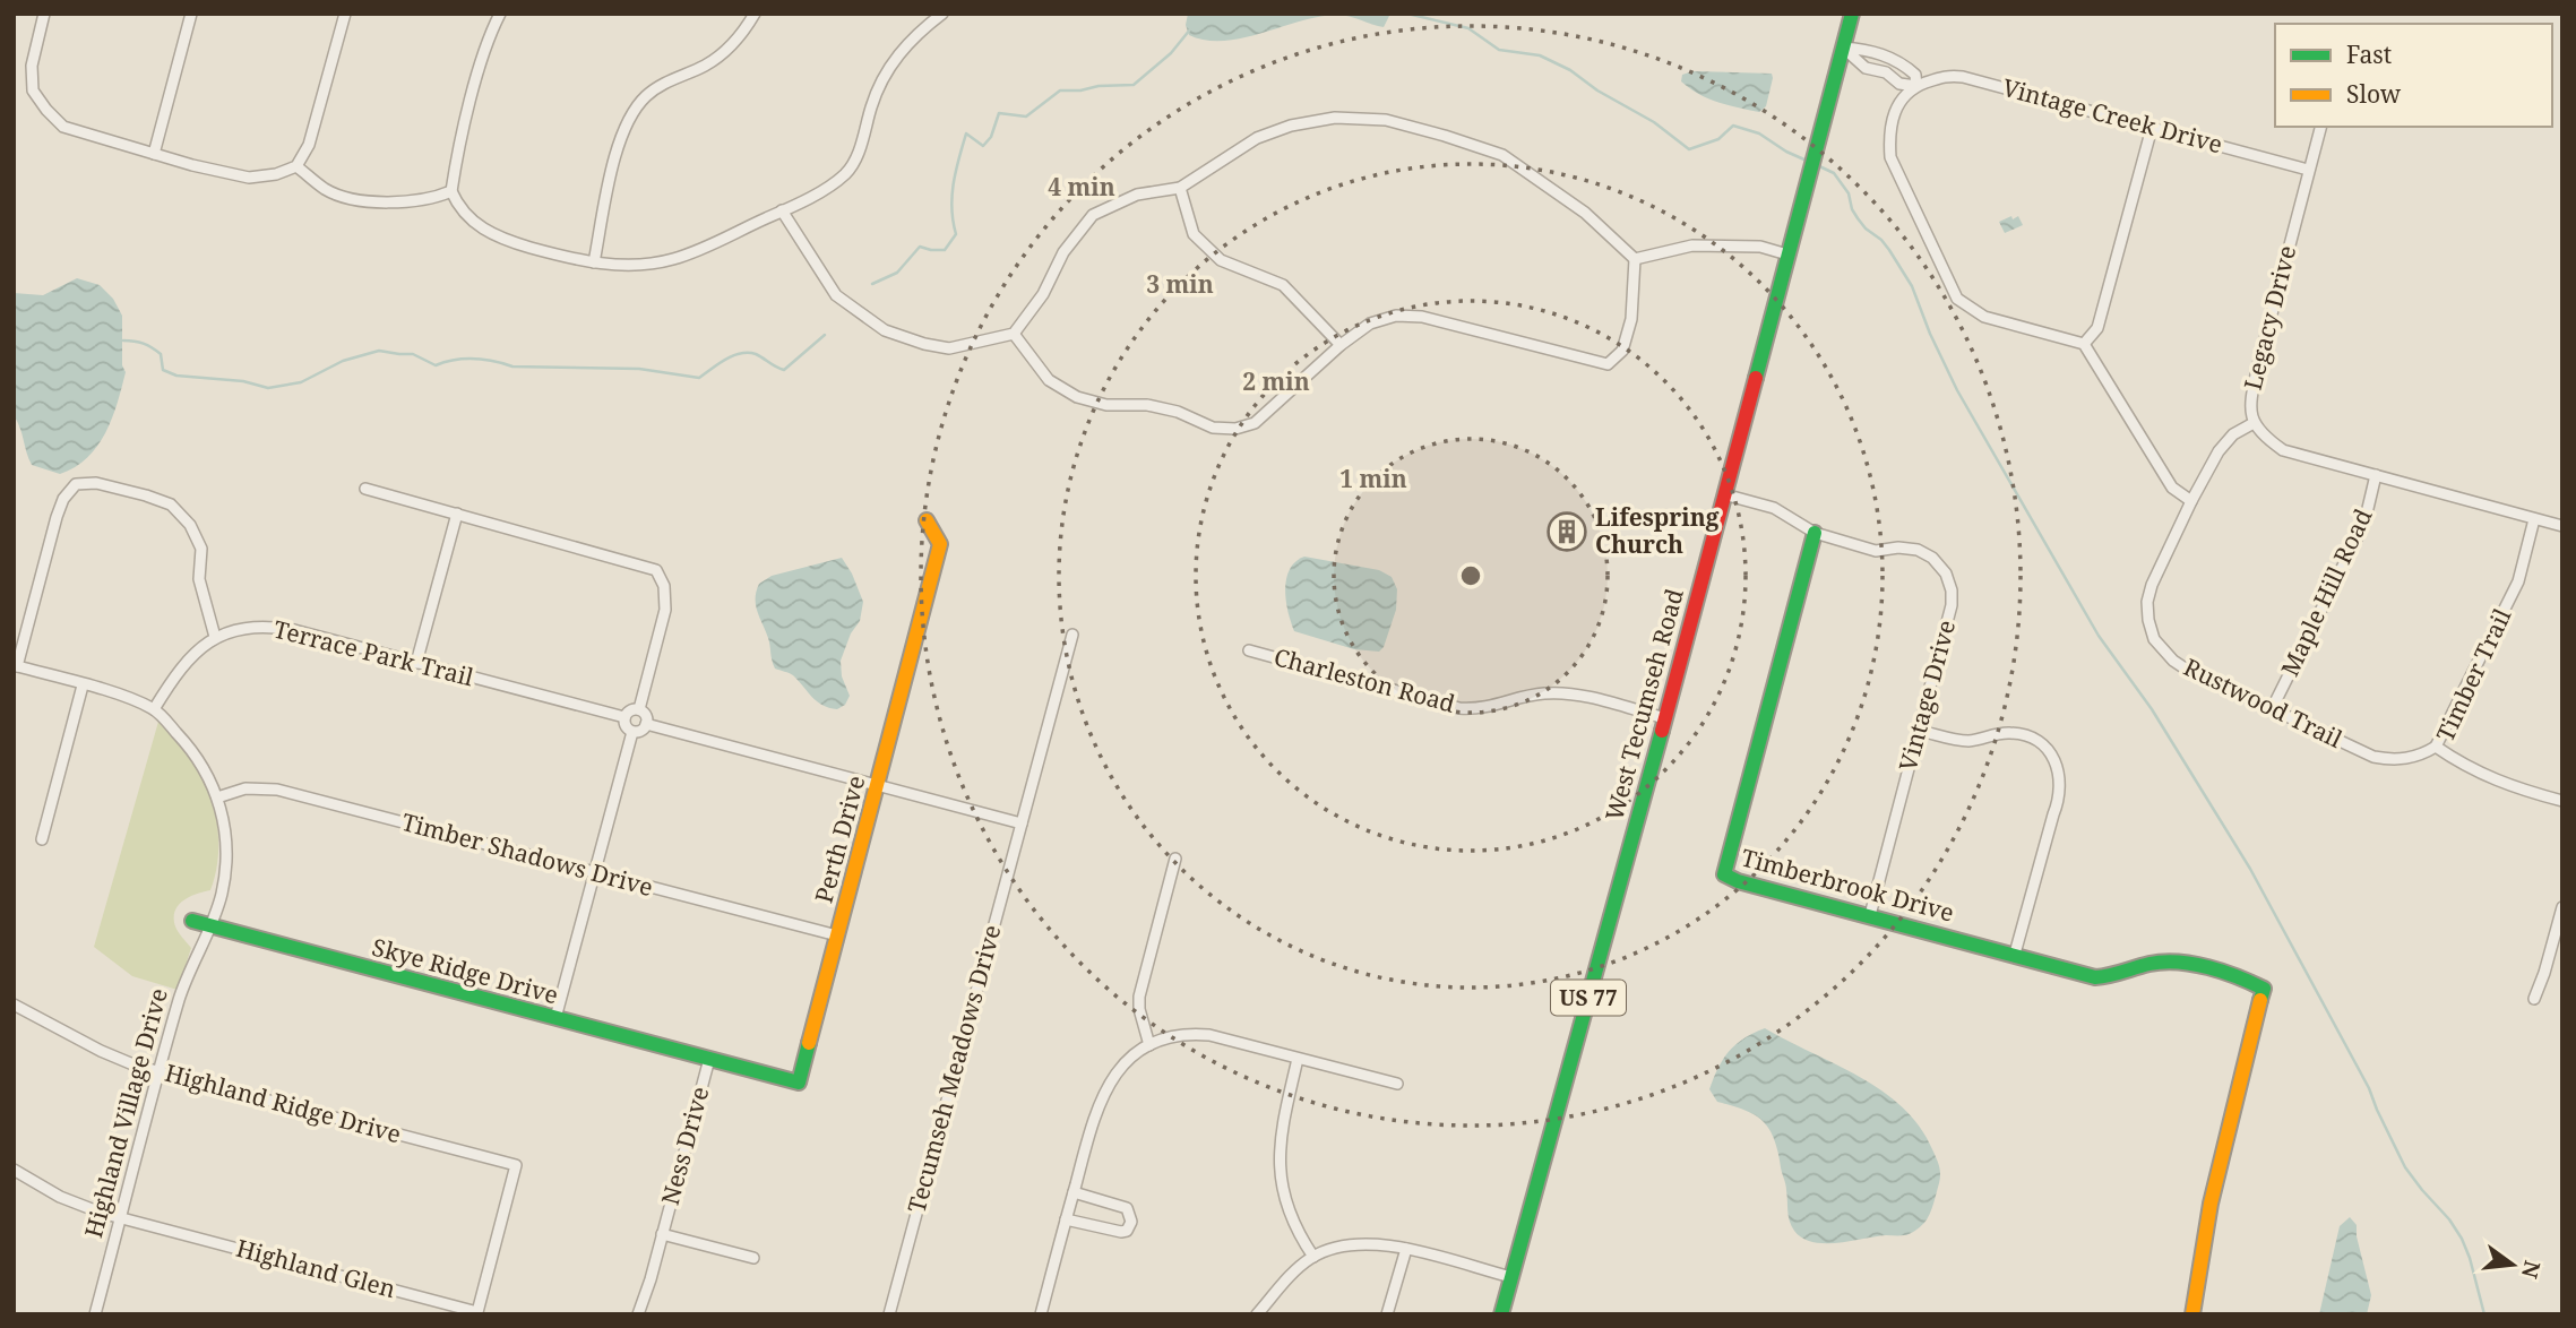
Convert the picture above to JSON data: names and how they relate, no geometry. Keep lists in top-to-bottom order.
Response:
{
  "streets": {
    "street": [
      "Vintage Creek Drive",
      "Legacy Drive",
      "Maple Hill Road",
      "Terrace Park Trail",
      "Timber Trail",
      "Charleston Road",
      "Vintage Drive",
      "Rustwood Trail",
      "West Tecumseh Road",
      "Perth Drive",
      "Timber Shadows Drive",
      "Timberbrook Drive",
      "Skye Ridge Drive",
      "US 77",
      "Tecumseh Meadows Drive",
      "Highland Ridge Drive",
      "Highland Village Drive",
      "Ness Drive",
      "Highland Glen"
    ]
  },
  "crossings": [
    ["Vintage Creek Drive", "Legacy Drive"],
    ["Legacy Drive", "Maple Hill Road"],
    ["Legacy Drive", "Timber Trail"],
    ["Legacy Drive", "Rustwood Trail"],
    ["Maple Hill Road", "Rustwood Trail"],
    ["Terrace Park Trail", "Highland Village Drive"],
    ["Timber Trail", "Rustwood Trail"],
    ["Charleston Road", "West Tecumseh Road"],
    ["Vintage Drive", "West Tecumseh Road"],
    ["Vintage Drive", "Timberbrook Drive"],
    ["Perth Drive", "Timber Shadows Drive"],
    ["Perth Drive", "Skye Ridge Drive"],
    ["Perth Drive", "Ness Drive"],
    ["Timber Shadows Drive", "Highland Village Drive"],
    ["Skye Ridge Drive", "Highland Village Drive"],
    ["Skye Ridge Drive", "Ness Drive"],
    ["Highland Ridge Drive", "Highland Village Drive"],
    ["Highland Ridge Drive", "Highland Glen"],
    ["Highland Village Drive", "Highland Glen"]
  ],
  "places": {
    "building": ["Lifespring Church"]
  },
  "legend": ["Fast", "Slow"],
  "north": "right",
  "rings": [
    "4 min",
    "3 min",
    "2 min",
    "1 min"
  ]
}
